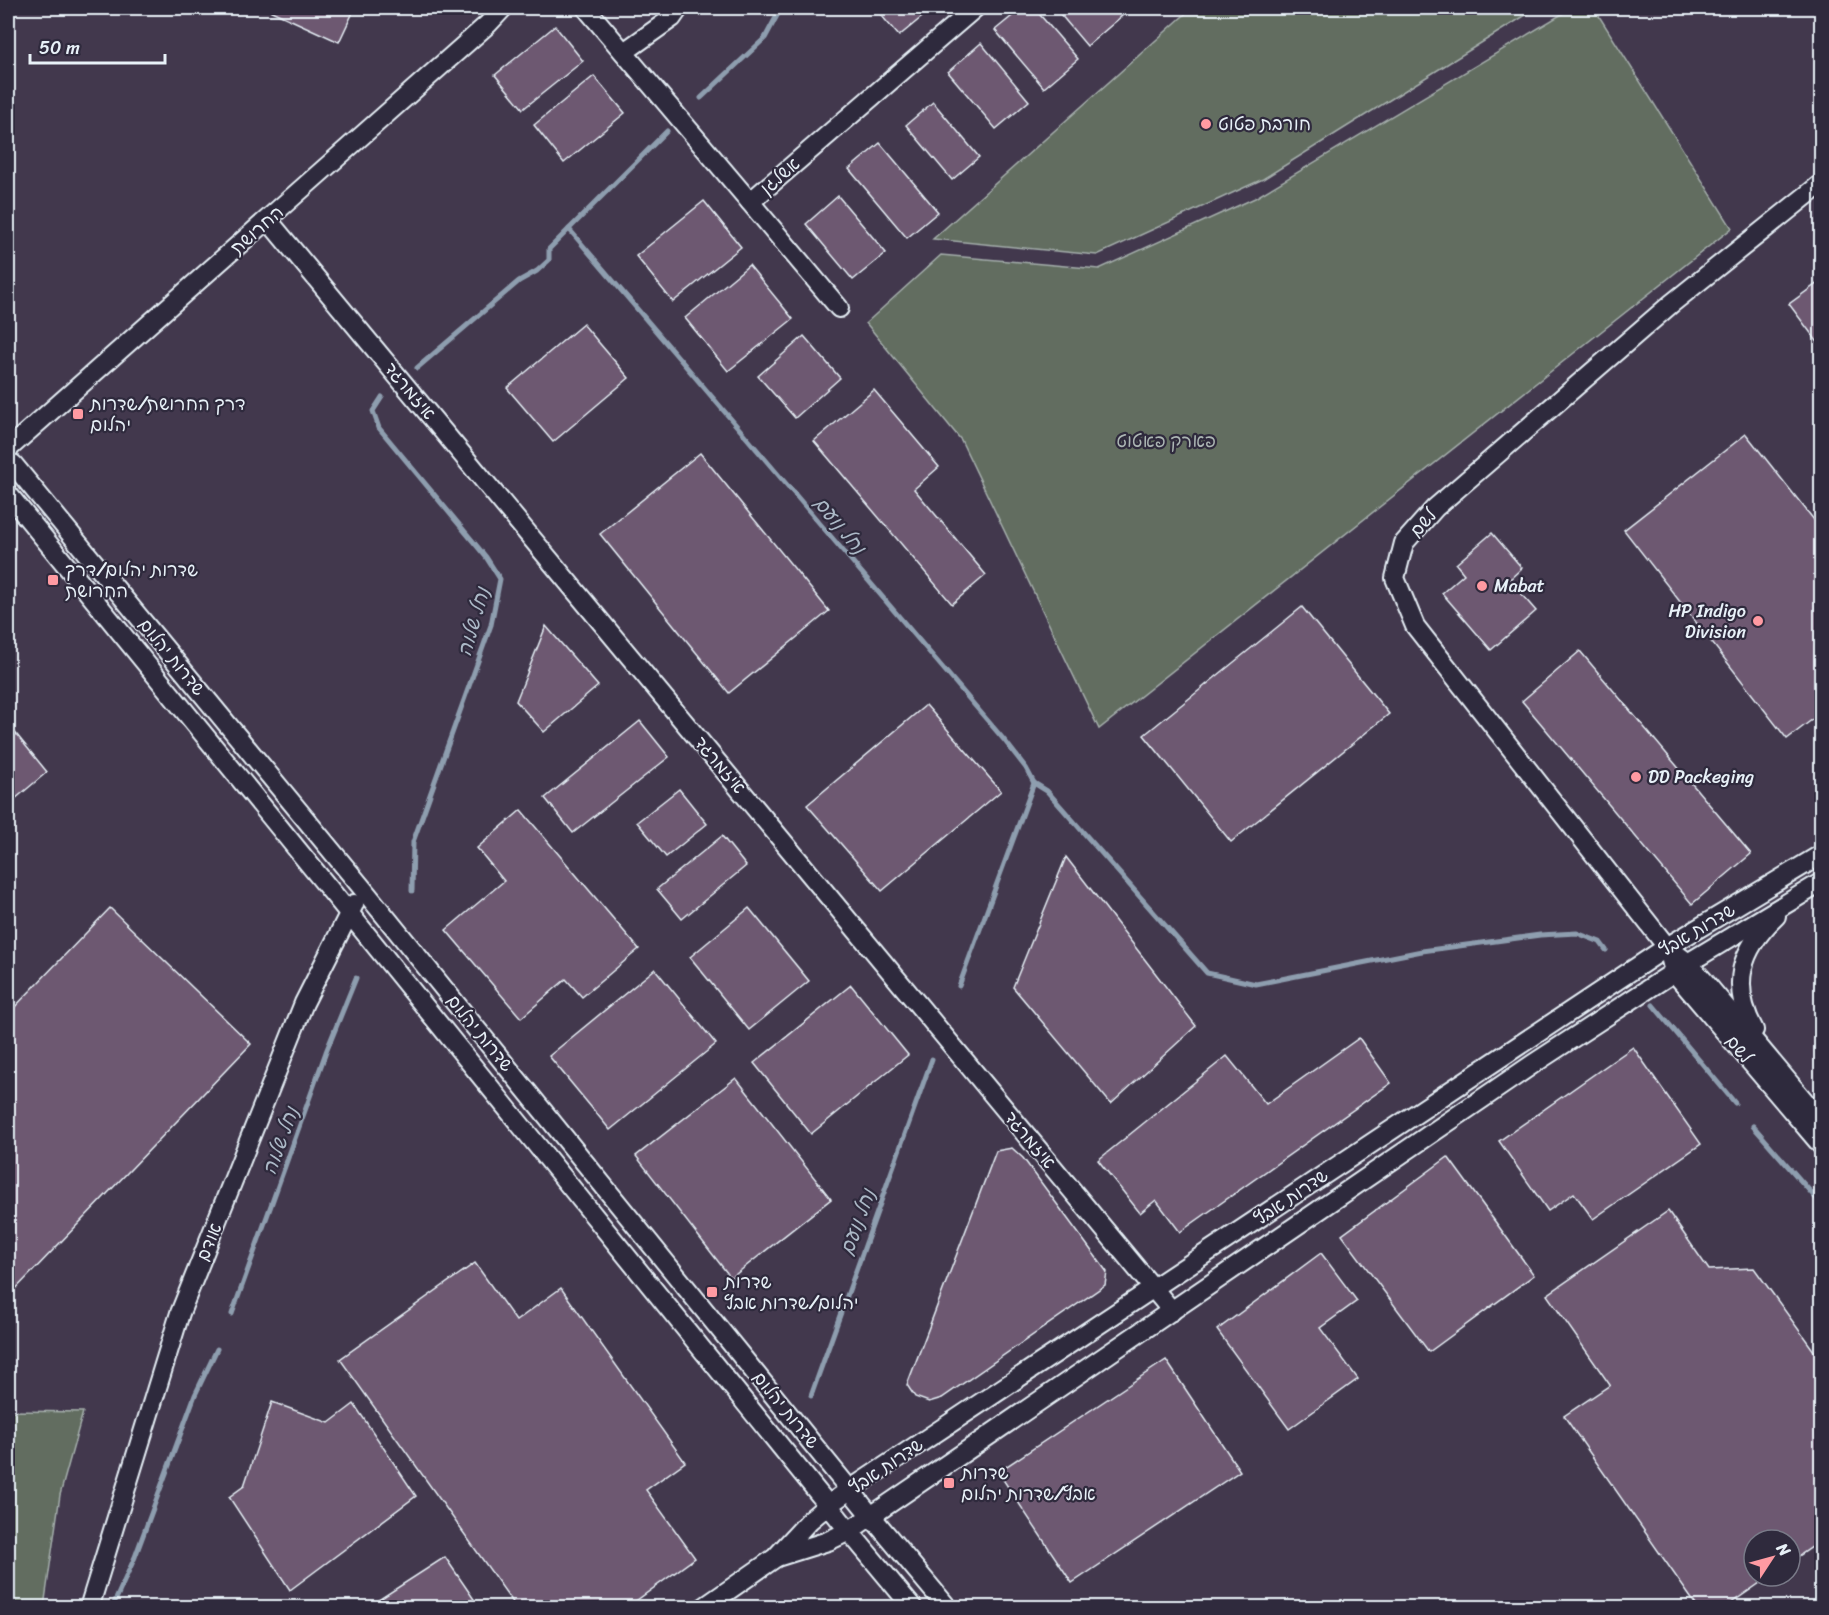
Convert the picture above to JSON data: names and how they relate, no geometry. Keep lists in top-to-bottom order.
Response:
{
  "streets": {
    "street": [
      "אשלגן",
      "החרושת",
      "איזמרגד",
      "לשם",
      "שדרות יהלום",
      "שדרות אבץ",
      "אודם"
    ]
  },
  "crossings": [
    ["החרושת", "איזמרגד"],
    ["איזמרגד", "שדרות אבץ"],
    ["לשם", "שדרות אבץ"],
    ["שדרות יהלום", "שדרות אבץ"],
    ["שדרות יהלום", "אודם"]
  ],
  "water": ["נחל נועם", "נחל שלוה"],
  "parks": ["פארק פאטוט"],
  "places": {
    "other": [
      "חורבת פטוט",
      "Mabat",
      "HP Indigo Division",
      "DD Packeging"
    ],
    "transit": [
      "דרך החרושת/שדרות יהלום",
      "שדרות יהלום/דרך החרושת",
      "שדרות יהלום/שדרות אבץ",
      "שדרות אבץ/שדרות יהלום"
    ]
  },
  "scale_bar": "50 m",
  "north": "top right"
}
